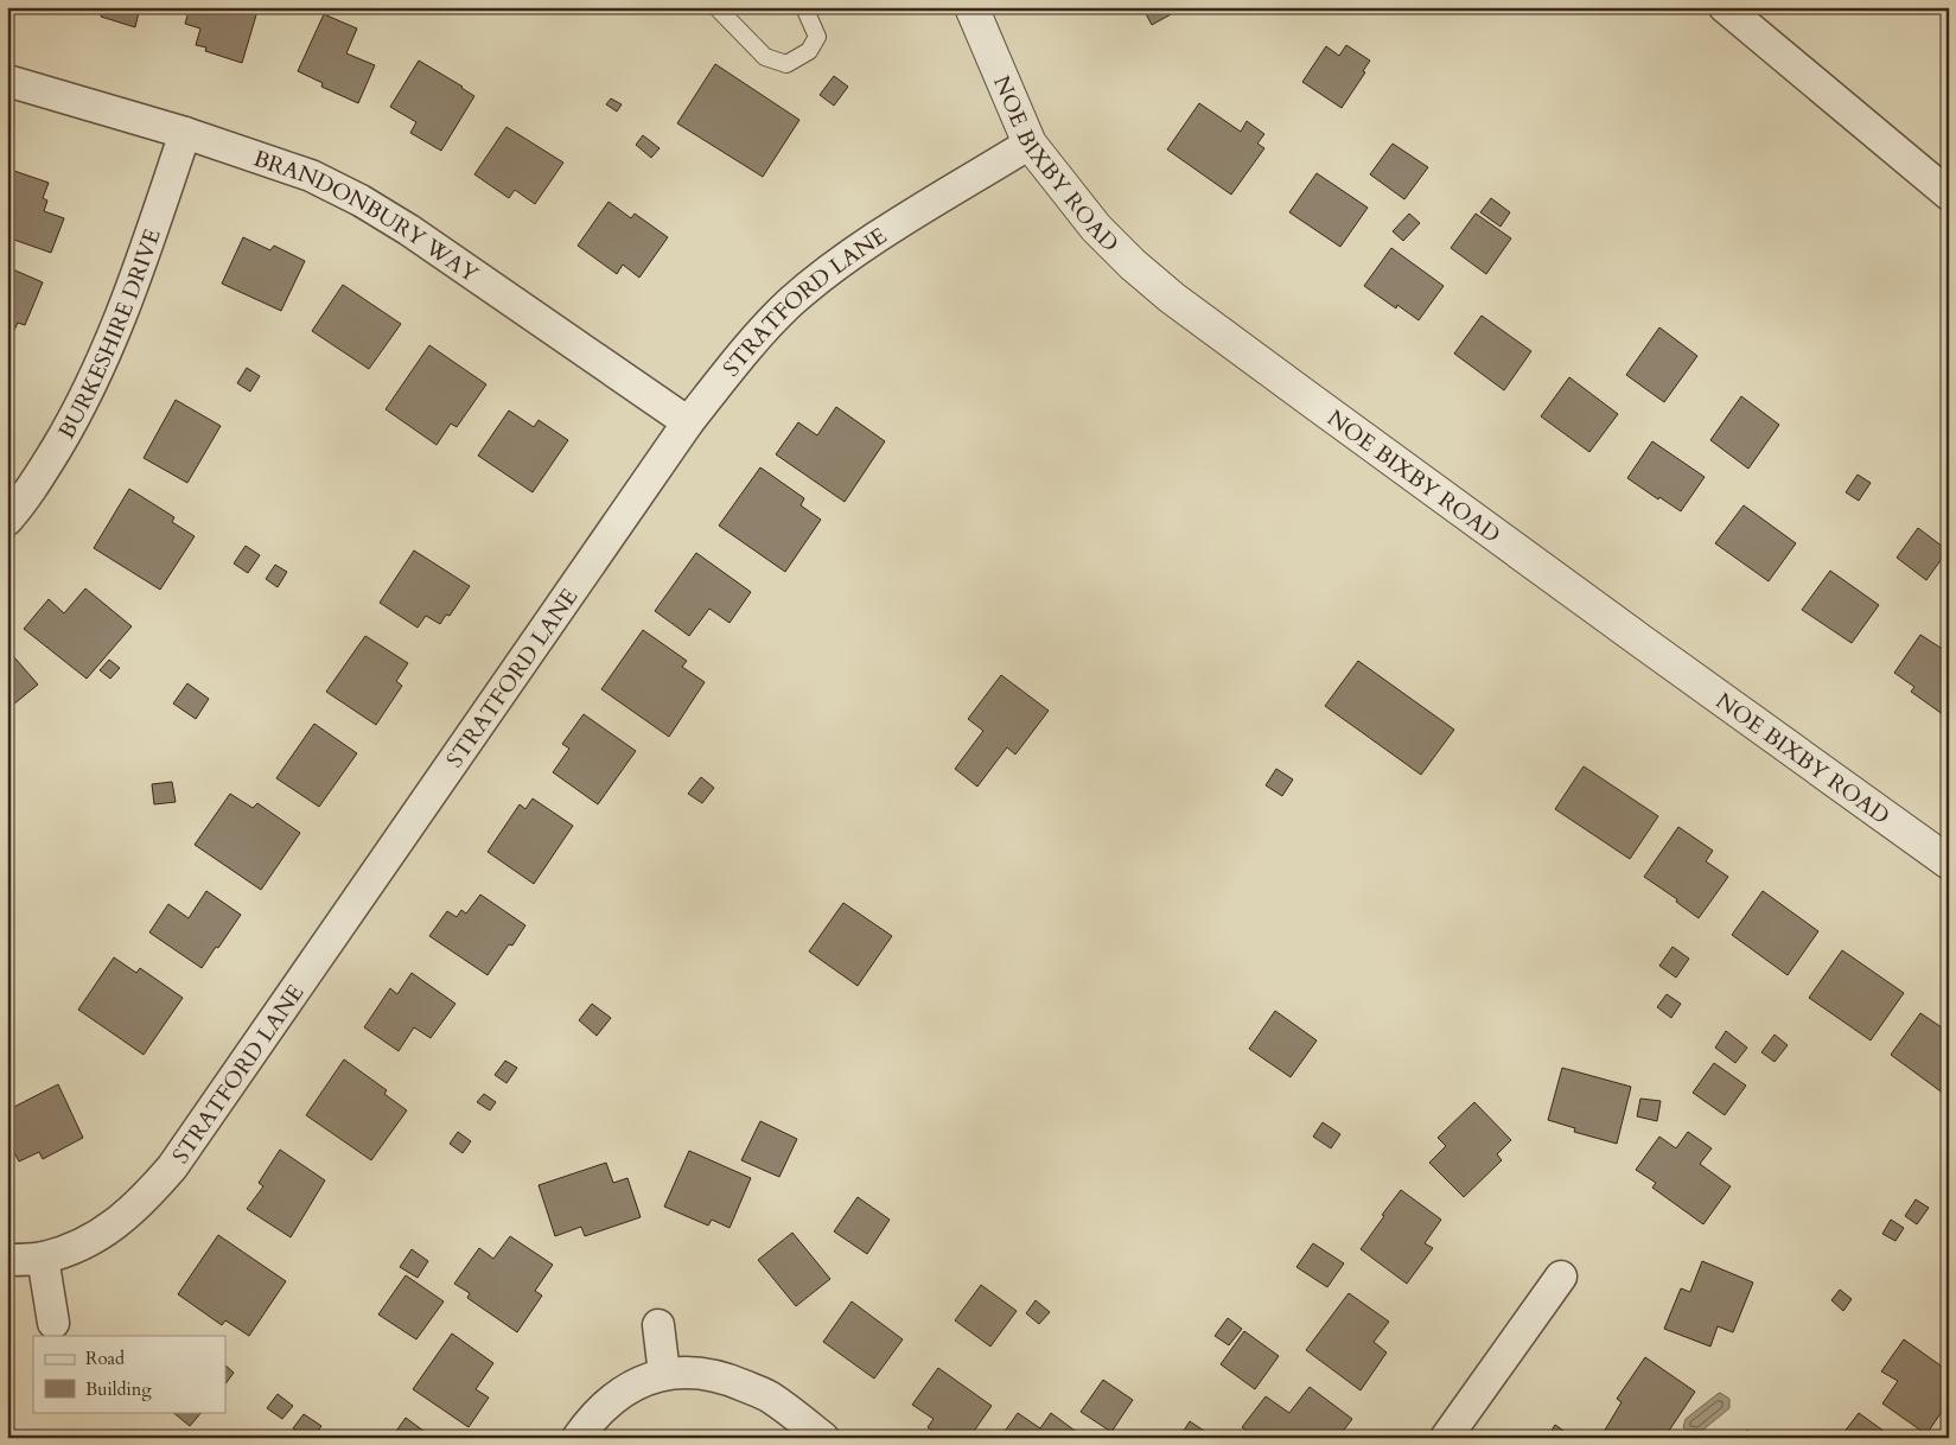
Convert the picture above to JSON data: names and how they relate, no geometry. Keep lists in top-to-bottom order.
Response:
{
  "streets": {
    "street": [
      "NOE BIXBY ROAD",
      "BRANDONBURY WAY",
      "STRATFORD LANE",
      "BURKESHIRE DRIVE"
    ]
  },
  "crossings": [
    ["NOE BIXBY ROAD", "STRATFORD LANE"],
    ["BRANDONBURY WAY", "STRATFORD LANE"],
    ["BRANDONBURY WAY", "BURKESHIRE DRIVE"]
  ],
  "legend": ["Road", "Building"]
}
